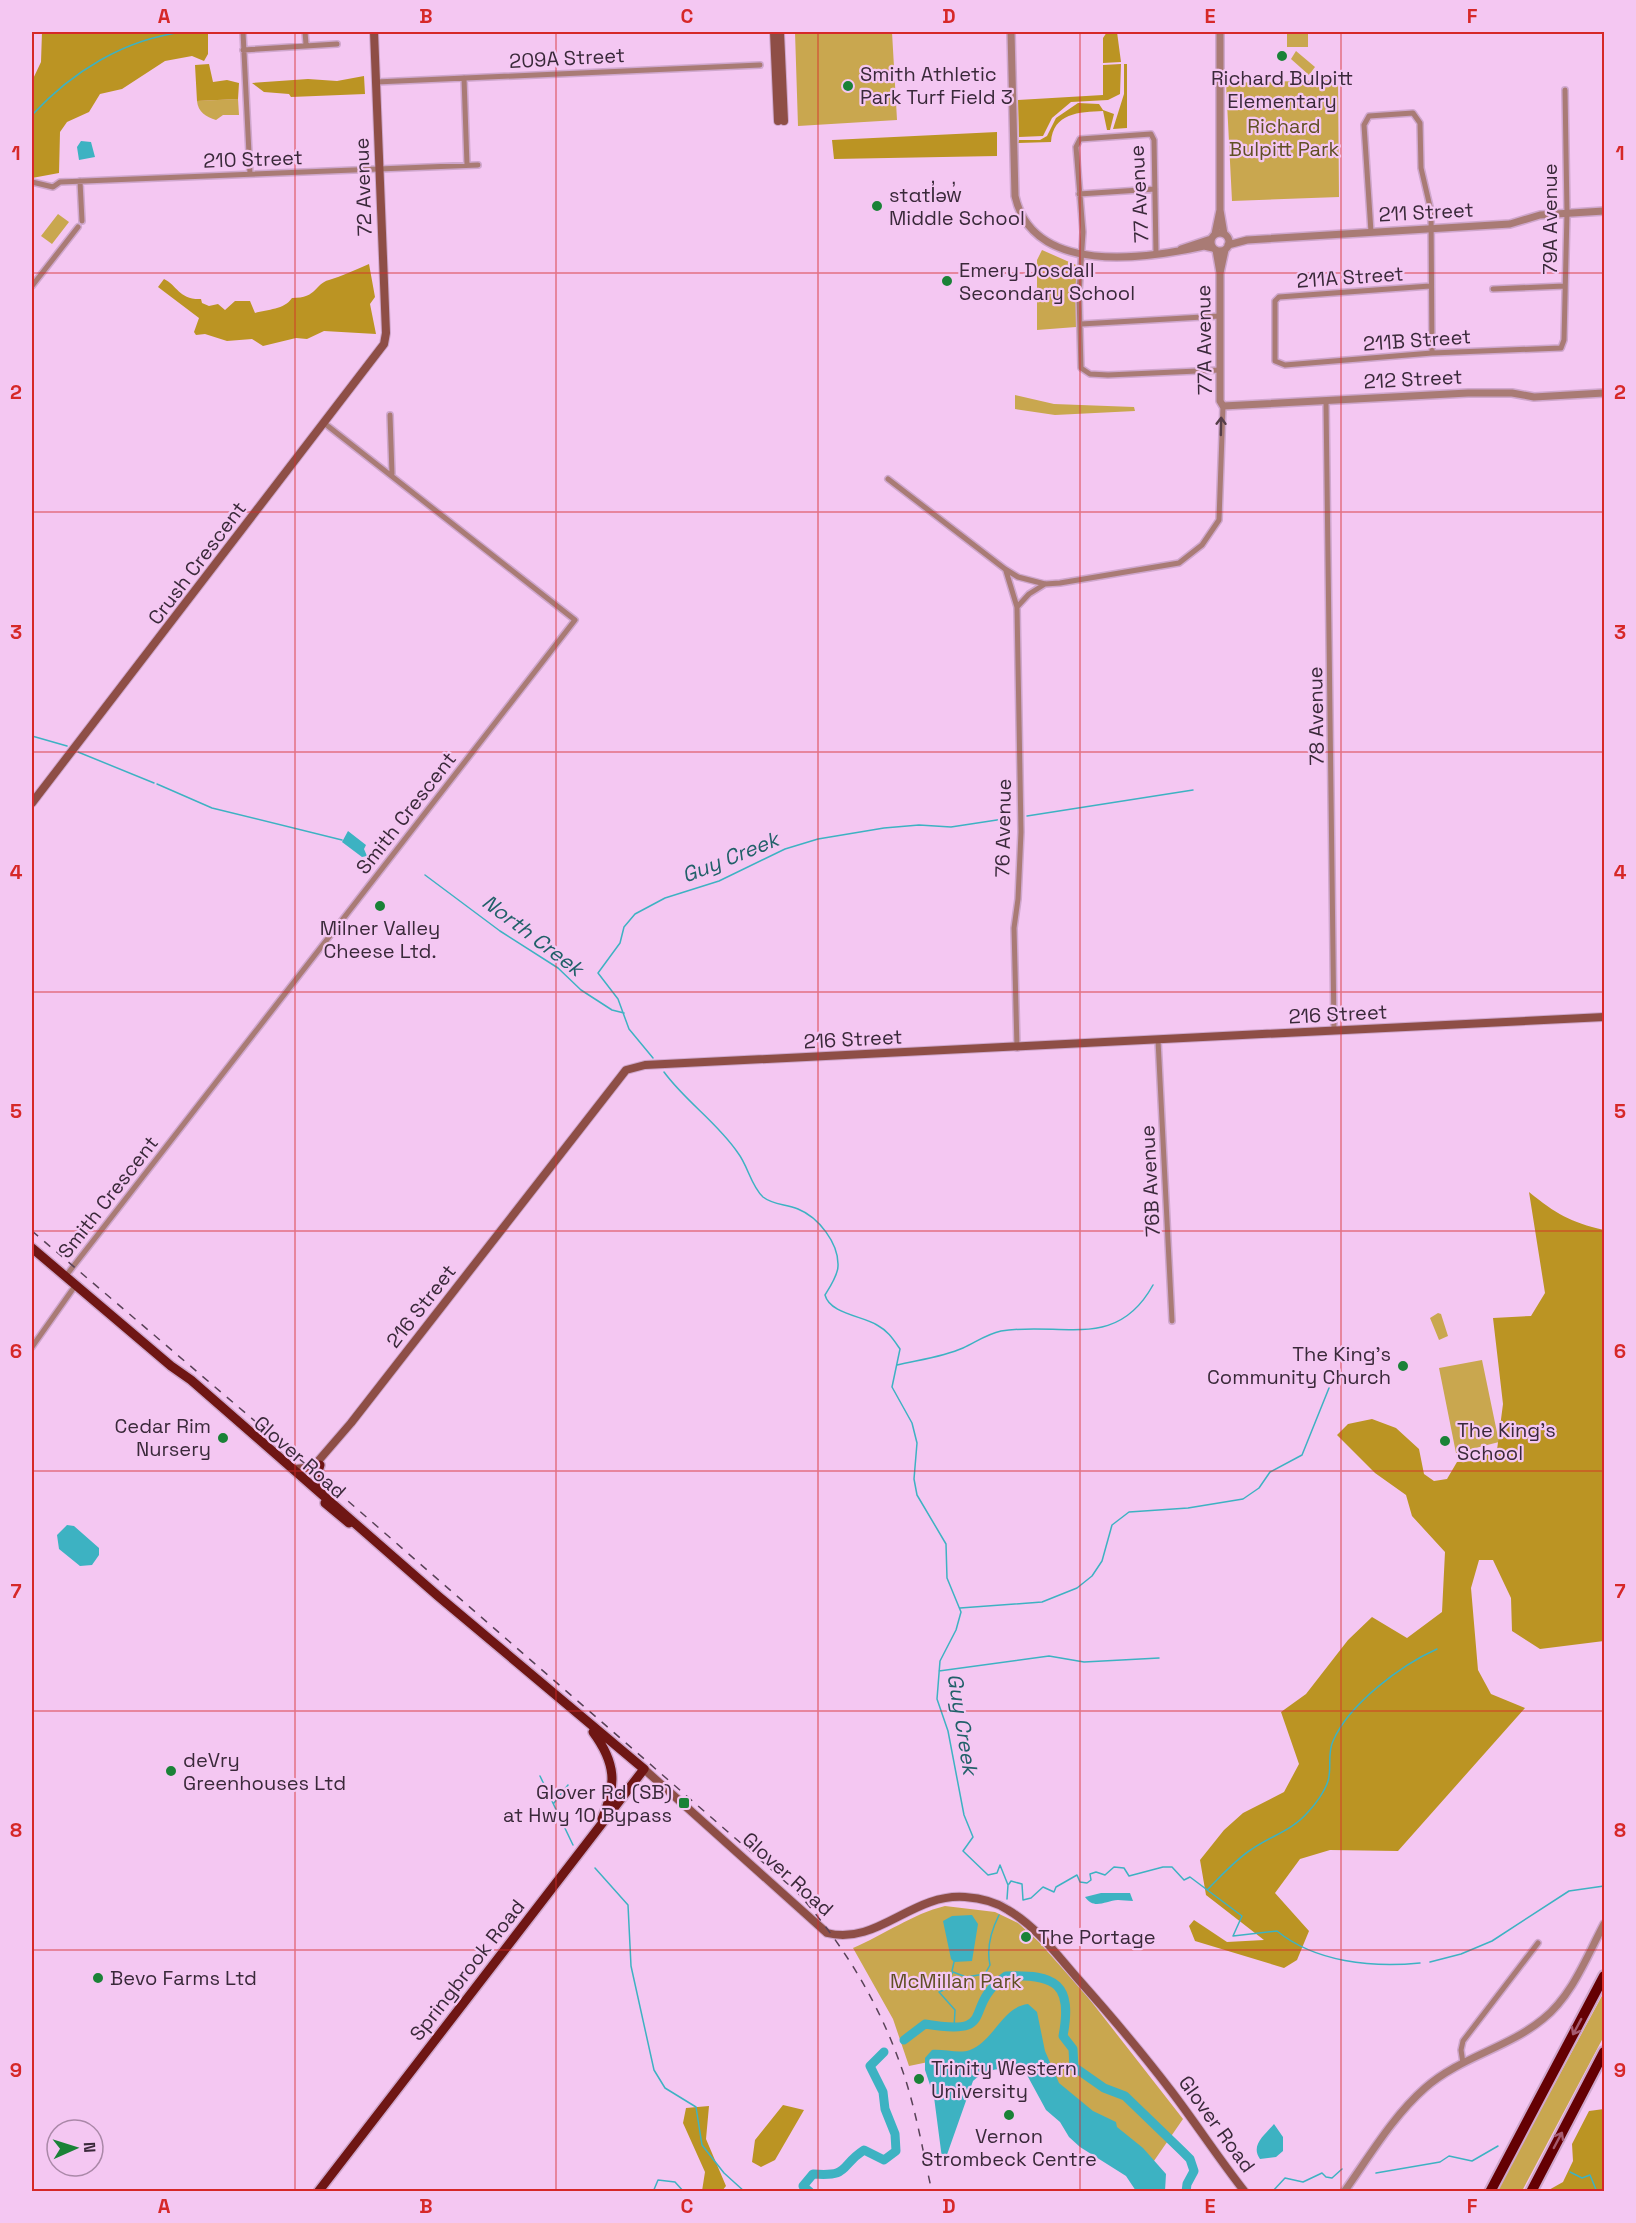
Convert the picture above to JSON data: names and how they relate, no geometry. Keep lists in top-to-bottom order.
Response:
{
  "streets": {
    "highway": ["Glover Road", "Springbrook Road"],
    "main road": ["72 Avenue", "Crush Crescent", "216 Street"],
    "street": [
      "209A Street",
      "210 Street",
      "77 Avenue",
      "211 Street",
      "79A Avenue",
      "211A Street",
      "77A Avenue",
      "211B Street",
      "212 Street",
      "78 Avenue",
      "Smith Crescent",
      "76 Avenue",
      "76B Avenue"
    ]
  },
  "crossings": [
    ["209A Street", "72 Avenue"],
    ["210 Street", "72 Avenue"],
    ["72 Avenue", "Crush Crescent"],
    ["211 Street", "79A Avenue"],
    ["211 Street", "77A Avenue"],
    ["79A Avenue", "211B Street"],
    ["211A Street", "211B Street"],
    ["77A Avenue", "212 Street"],
    ["212 Street", "78 Avenue"],
    ["Crush Crescent", "Smith Crescent"],
    ["78 Avenue", "216 Street"],
    ["Smith Crescent", "Glover Road"],
    ["76 Avenue", "216 Street"],
    ["216 Street", "76B Avenue"],
    ["216 Street", "Glover Road"],
    ["Glover Road", "Springbrook Road"]
  ],
  "water": ["Guy Creek", "North Creek"],
  "parks": ["Richard Bulpitt Park", "McMillan Park"],
  "places": {
    "other": [
      "Richard Bulpitt Elementary",
      "Smith Athletic Park Turf Field 3",
      "stɑtl̓əw̓ Middle School",
      "Emery Dosdall Secondary School",
      "Milner Valley Cheese Ltd.",
      "The King's Community Church",
      "Cedar Rim Nursery",
      "The King's School",
      "deVry Greenhouses Ltd",
      "The Portage",
      "Bevo Farms Ltd",
      "Trinity Western University",
      "Vernon Strombeck Centre"
    ],
    "transit": ["Glover Rd (SB) at Hwy 10 Bypass"]
  },
  "north": "right",
  "grid": {
    "columns": [
      "A",
      "B",
      "C",
      "D",
      "E",
      "F"
    ],
    "rows": [
      "1",
      "2",
      "3",
      "4",
      "5",
      "6",
      "7",
      "8",
      "9"
    ]
  }
}
